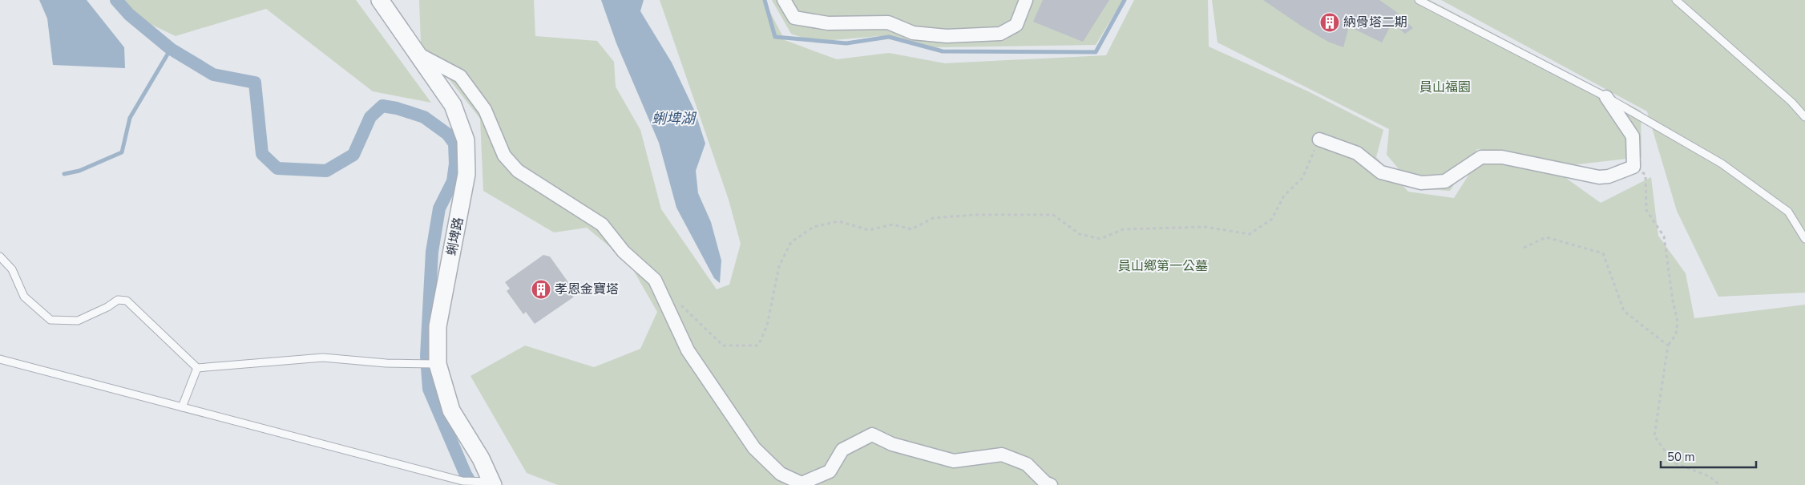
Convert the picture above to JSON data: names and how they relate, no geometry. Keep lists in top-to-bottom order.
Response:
{
  "streets": {
    "street": ["蜊埤路"]
  },
  "water": ["蜊埤湖"],
  "parks": ["員山福園", "員山鄉第一公墓"],
  "places": {
    "building": ["納骨塔二期", "孝恩金寶塔"]
  },
  "scale_bar": "50 m"
}
